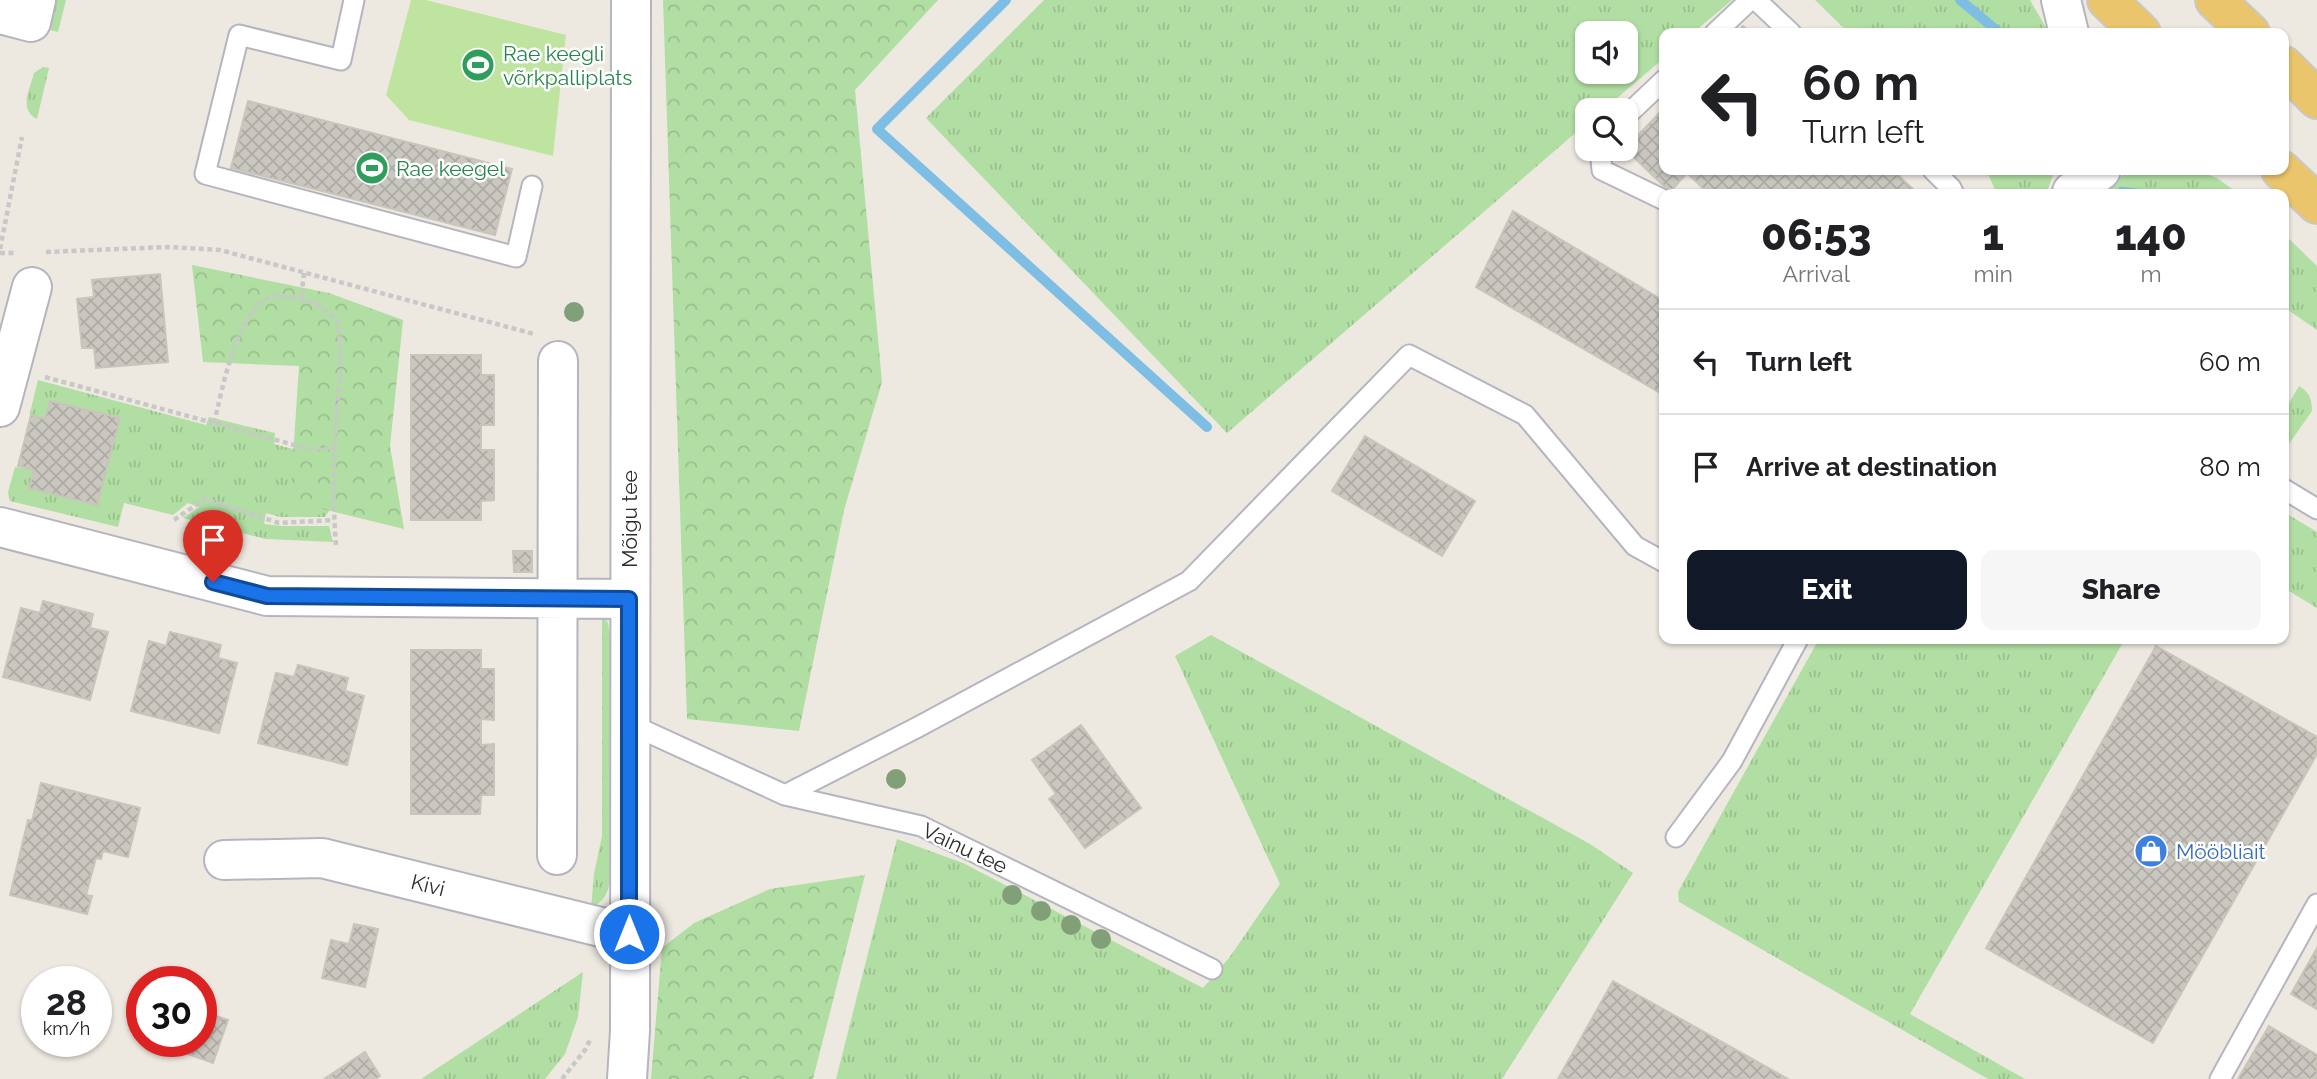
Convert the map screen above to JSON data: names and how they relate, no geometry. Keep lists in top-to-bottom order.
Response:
{
  "streets": {
    "street": ["Mõigu tee", "Kivi"],
    "lane": ["Vainu tee"]
  },
  "crossings": [
    ["Mõigu tee", "Vainu tee"],
    ["Mõigu tee", "Kivi"]
  ],
  "places": {
    "sports": ["Rae keegli võrkpalliplats", "Rae keegel"],
    "shop": ["Mööbliait"]
  },
  "page": {
    "turn": ["60 m", "Turn left"],
    "eta": [
      "06:53",
      "Arrival",
      "1",
      "min",
      "140",
      "m"
    ],
    "list": [
      {
        "name": "Turn left",
        "value": "60 m"
      },
      {
        "name": "Arrive at destination",
        "value": "80 m"
      }
    ],
    "buttons": ["Exit", "Share"],
    "speed": "28 km/h",
    "limit": "30"
  }
}
